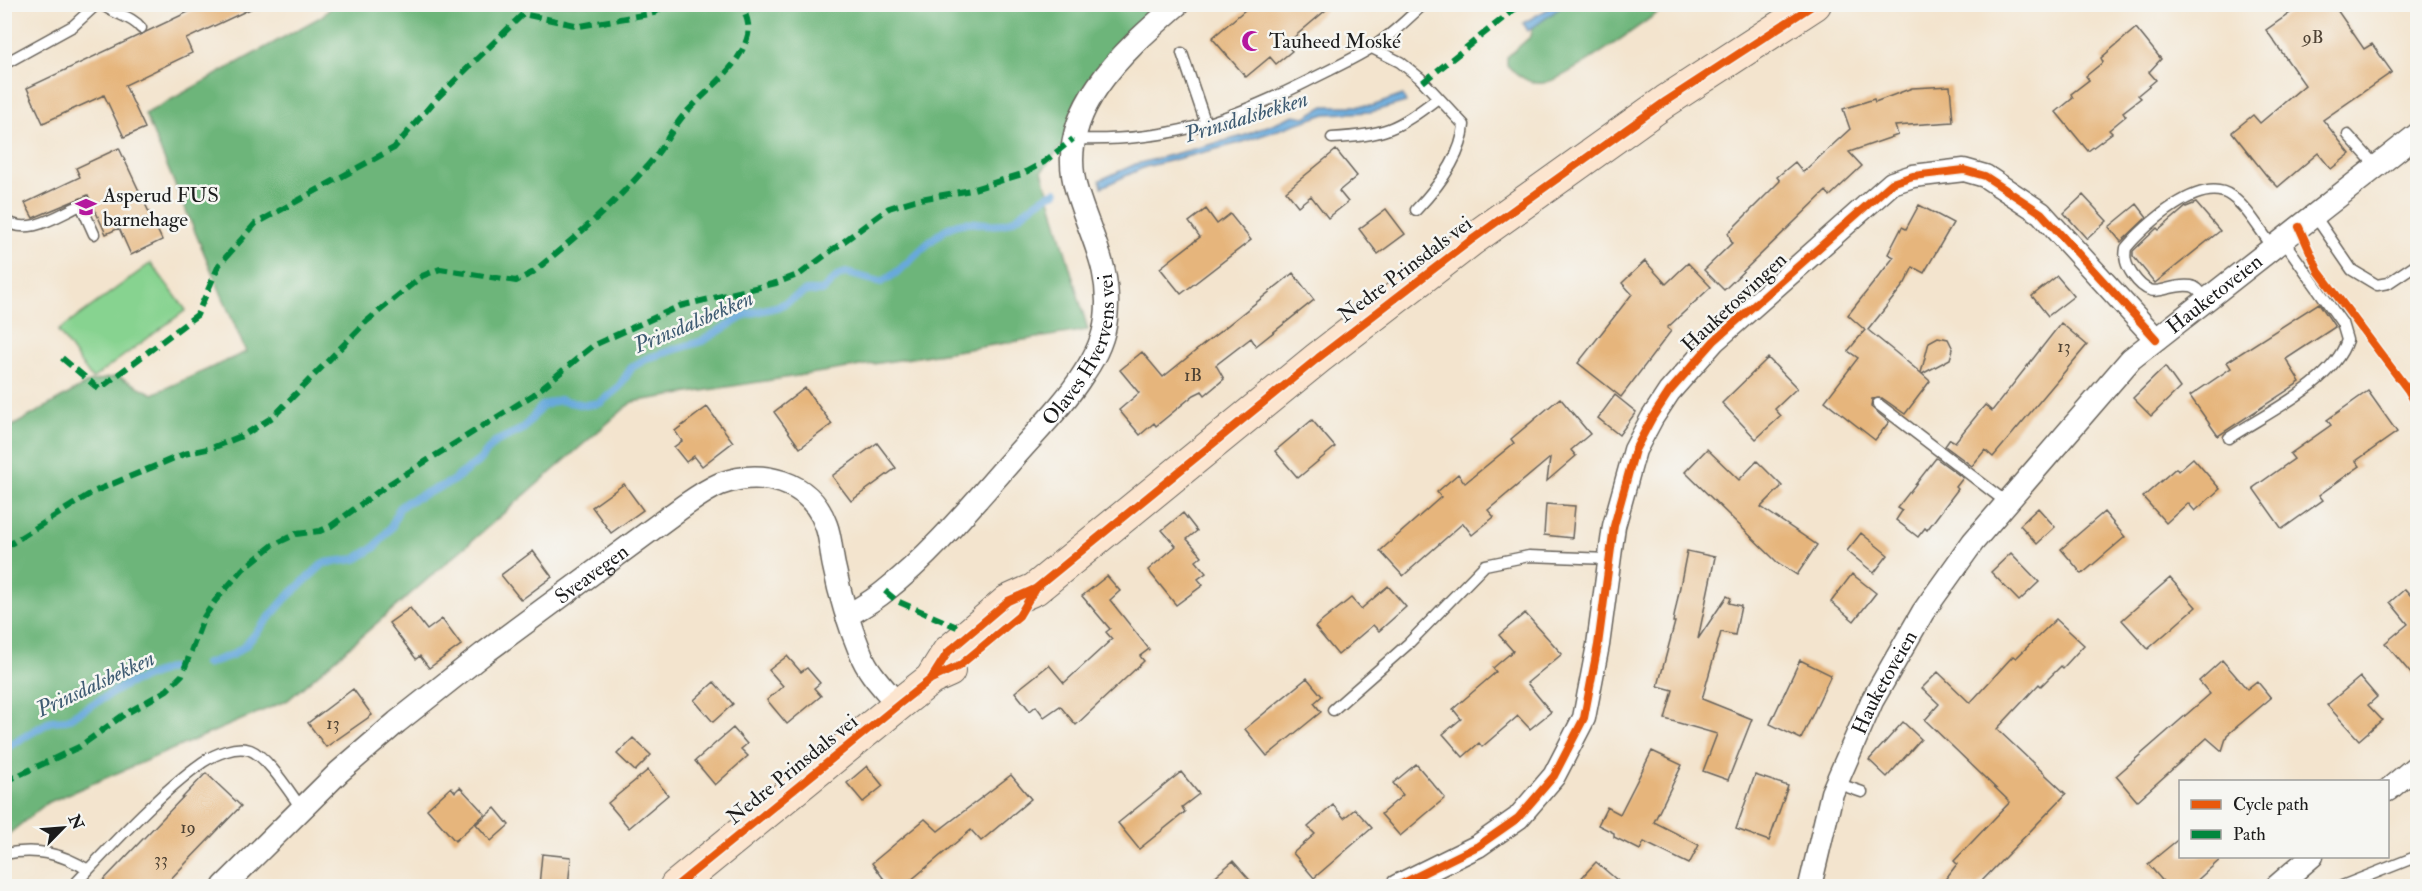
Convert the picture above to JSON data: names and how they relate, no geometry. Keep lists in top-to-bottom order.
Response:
{
  "streets": {
    "main road": ["Nedre Prinsdals vei"],
    "street": [
      "Hauketoveien",
      "Hauketosvingen",
      "Olaves Hvervens vei",
      "Sveavegen"
    ]
  },
  "crossings": [
    ["Nedre Prinsdals vei", "Sveavegen"],
    ["Hauketoveien", "Hauketosvingen"],
    ["Olaves Hvervens vei", "Sveavegen"]
  ],
  "water": ["Prinsdalsbekken"],
  "places": {
    "mosque": ["Tauheed Moské"],
    "school or university": ["Asperud FUS barnehage"]
  },
  "house_numbers": [
    "9B",
    "13",
    "1B",
    "13",
    "19",
    "33"
  ],
  "legend": ["Cycle path", "Path"],
  "north": "top right"
}
